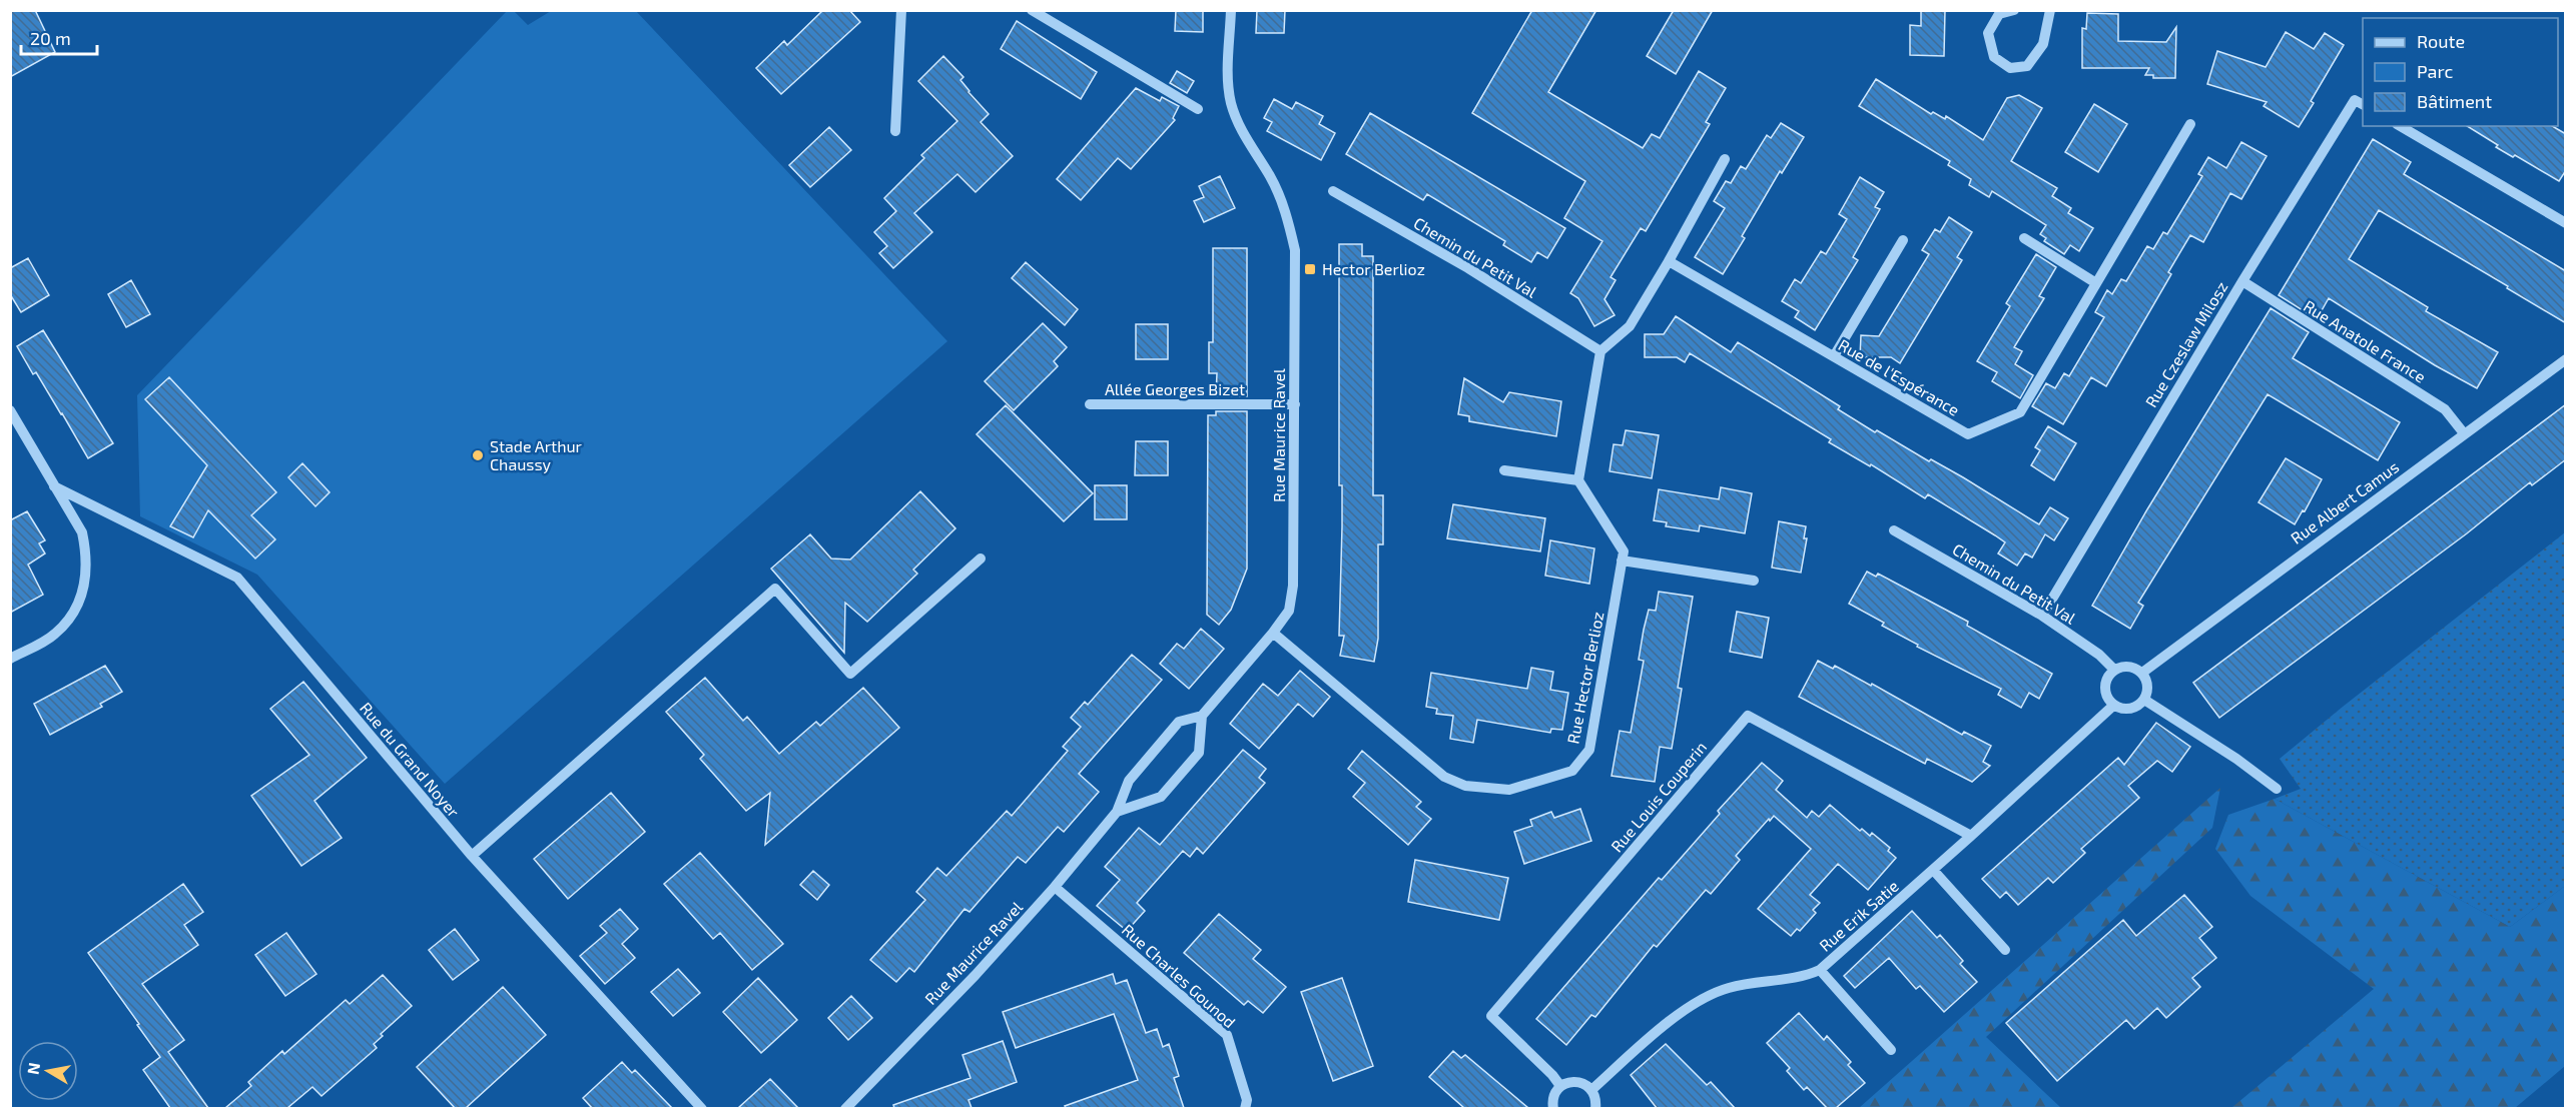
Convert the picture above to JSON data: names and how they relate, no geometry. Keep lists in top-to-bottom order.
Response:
{
  "streets": {
    "street": [
      "Chemin du Petit Val",
      "Rue Anatole France",
      "Rue Czeslaw Milosz",
      "Rue de l'Espérance",
      "Allée Georges Bizet",
      "Rue Maurice Ravel",
      "Rue Albert Camus",
      "Rue Hector Berlioz",
      "Rue du Grand Noyer",
      "Rue Louis Couperin",
      "Rue Erik Satie",
      "Rue Charles Gounod"
    ]
  },
  "crossings": [
    ["Chemin du Petit Val", "Rue Czeslaw Milosz"],
    ["Chemin du Petit Val", "Rue Albert Camus"],
    ["Chemin du Petit Val", "Rue Erik Satie"],
    ["Rue Anatole France", "Rue Czeslaw Milosz"],
    ["Rue Anatole France", "Rue Albert Camus"],
    ["Allée Georges Bizet", "Rue Maurice Ravel"],
    ["Rue Maurice Ravel", "Rue Hector Berlioz"],
    ["Rue Maurice Ravel", "Rue Charles Gounod"],
    ["Rue Albert Camus", "Rue Erik Satie"],
    ["Rue Louis Couperin", "Rue Erik Satie"]
  ],
  "places": {
    "transit": ["Hector Berlioz"],
    "other": ["Stade Arthur Chaussy"]
  },
  "legend": ["Route", "Parc", "Bâtiment"],
  "scale_bar": "20 m",
  "north": "left"
}
